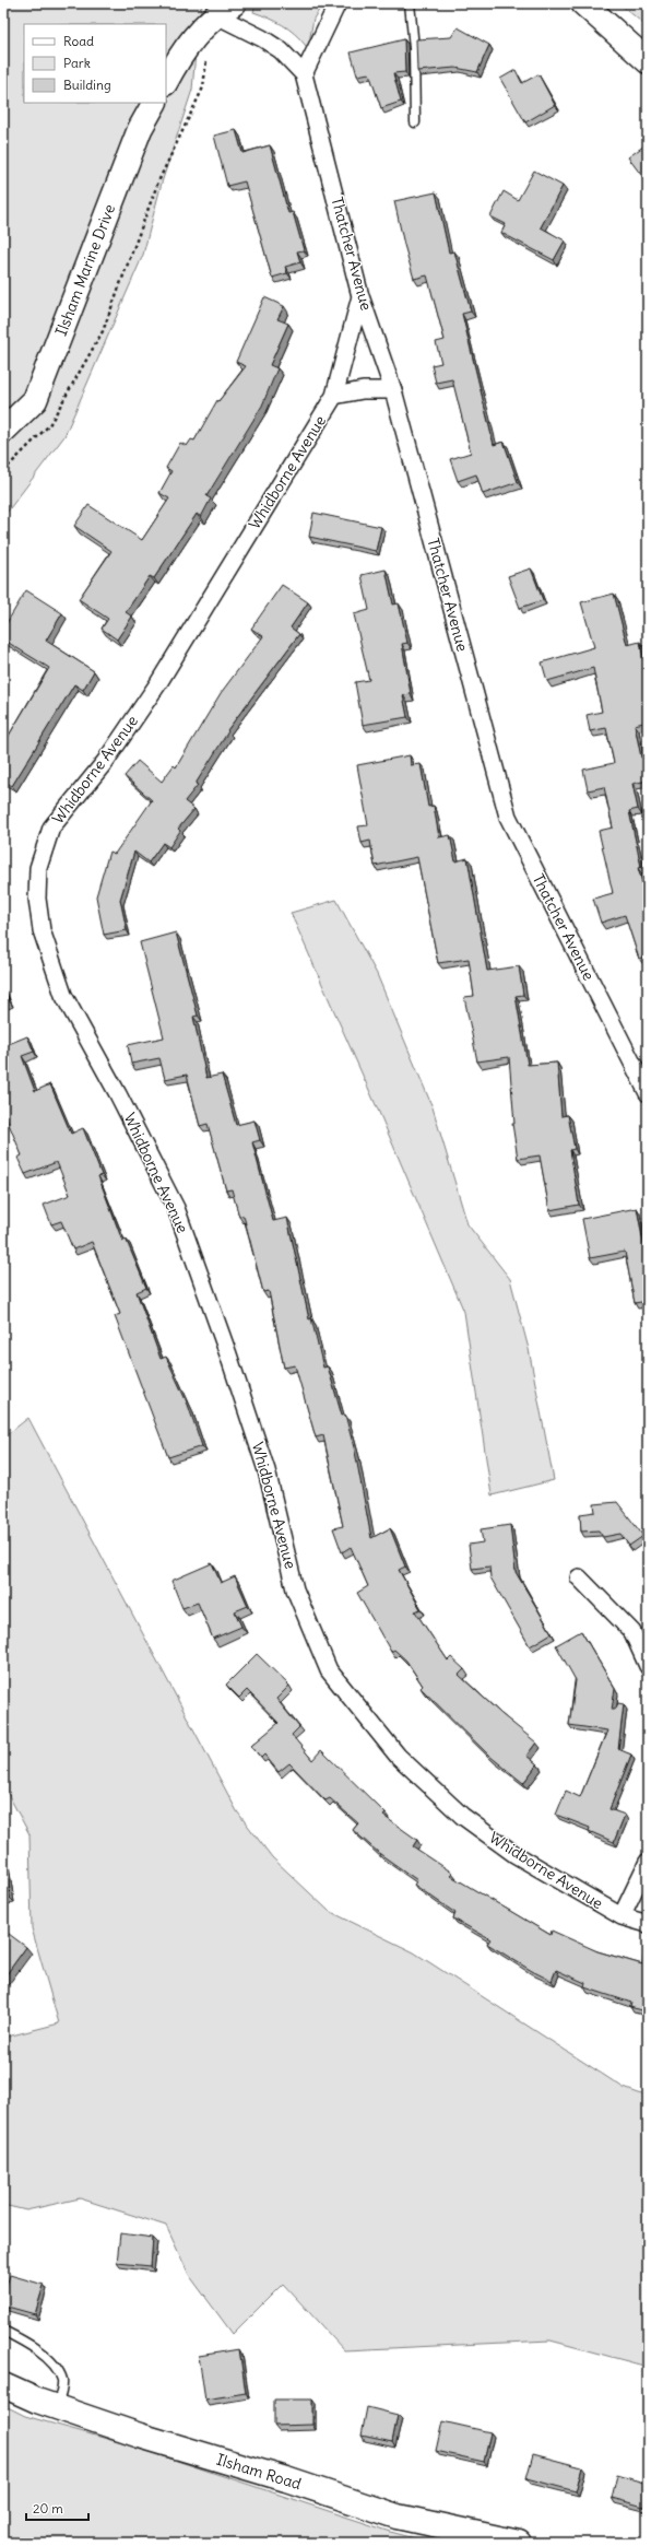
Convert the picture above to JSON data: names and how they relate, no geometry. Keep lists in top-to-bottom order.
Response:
{
  "streets": {
    "street": [
      "Thatcher Avenue",
      "Ilsham Marine Drive",
      "Whidborne Avenue",
      "Ilsham Road"
    ]
  },
  "crossings": [
    ["Thatcher Avenue", "Whidborne Avenue"]
  ],
  "legend": ["Road", "Park", "Building"],
  "scale_bar": "20 m"
}
